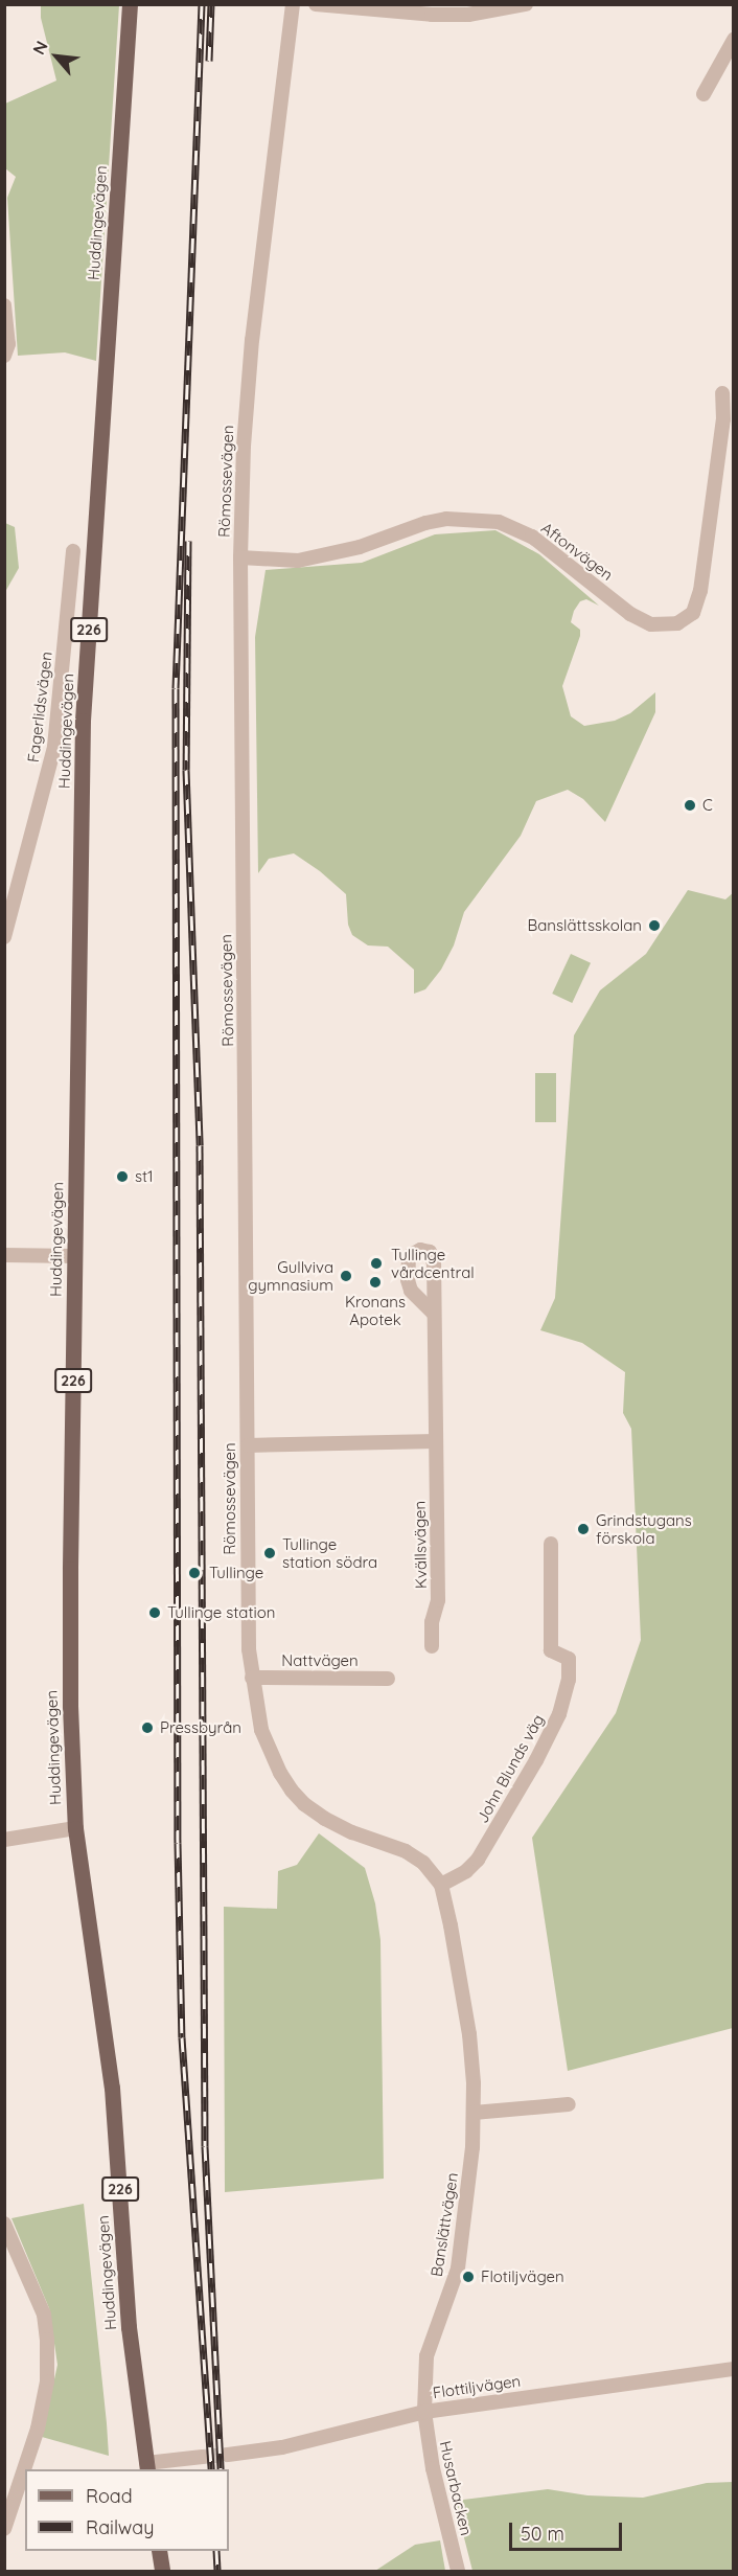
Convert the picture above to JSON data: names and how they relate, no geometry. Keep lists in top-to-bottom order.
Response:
{
  "streets": {
    "main road": ["Huddingevägen", "226"],
    "street": [
      "Römossevägen",
      "Aftonvägen",
      "Fagerlidsvägen",
      "Kvällsvägen",
      "Nattvägen",
      "John Blunds väg",
      "Banslättvägen",
      "Flottiljvägen",
      "Husarbacken"
    ]
  },
  "crossings": [
    ["Römossevägen", "Aftonvägen"],
    ["Römossevägen", "Nattvägen"],
    ["Römossevägen", "John Blunds väg"],
    ["Römossevägen", "Banslättvägen"],
    ["John Blunds väg", "Banslättvägen"],
    ["Banslättvägen", "Flottiljvägen"],
    ["Banslättvägen", "Husarbacken"],
    ["Flottiljvägen", "Husarbacken"]
  ],
  "places": [
    "C",
    "Banslättsskolan",
    "st1",
    "Tullinge vårdcentral",
    "Gullviva gymnasium",
    "Kronans Apotek",
    "Grindstugans förskola",
    "Tullinge station södra",
    "Tullinge",
    "Tullinge station",
    "Pressbyrån",
    "Flotiljvägen"
  ],
  "legend": ["Road", "Railway"],
  "scale_bar": "50 m",
  "north": "top left"
}
